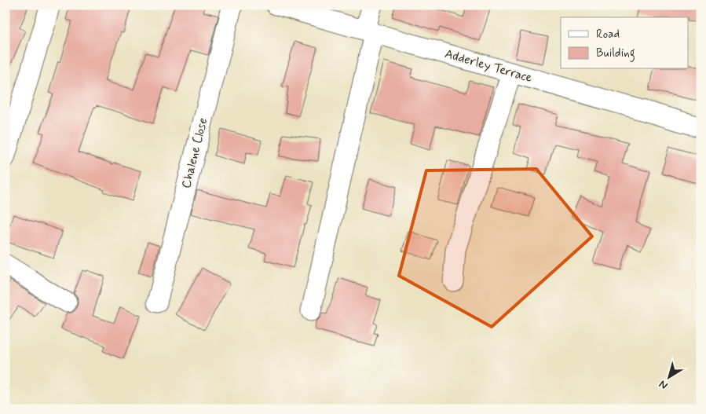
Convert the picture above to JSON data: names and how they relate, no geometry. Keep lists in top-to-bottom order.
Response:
{
  "streets": {
    "street": ["Adderley Terrace", "Chalene Close"]
  },
  "legend": ["Road", "Building"],
  "north": "bottom left"
}
